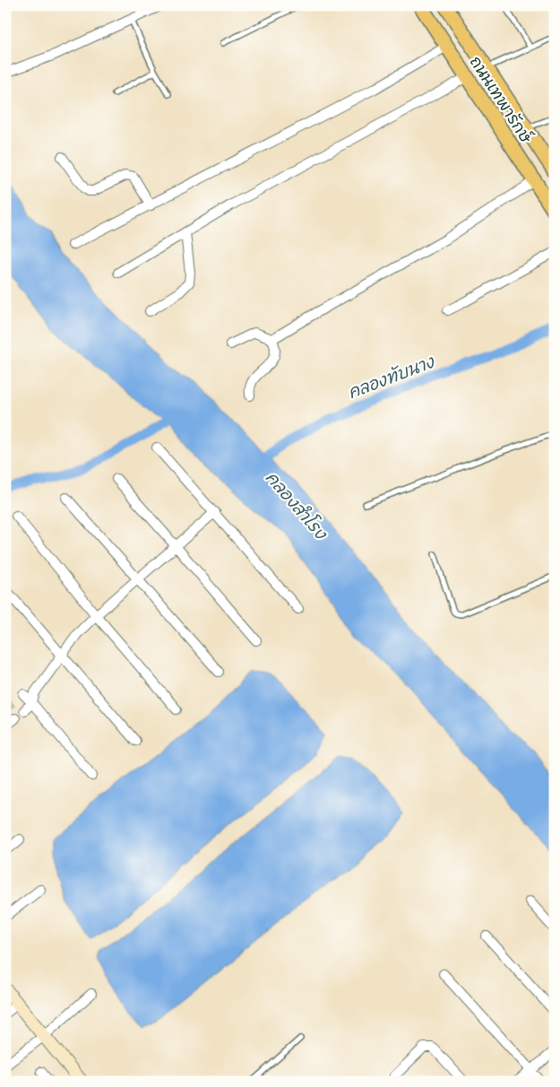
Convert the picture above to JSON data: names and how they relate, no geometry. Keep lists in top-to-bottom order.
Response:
{
  "streets": {
    "main road": ["ถนนเทพารักษ์"]
  },
  "water": ["คลองทับนาง", "คลองสำโรง"]
}
